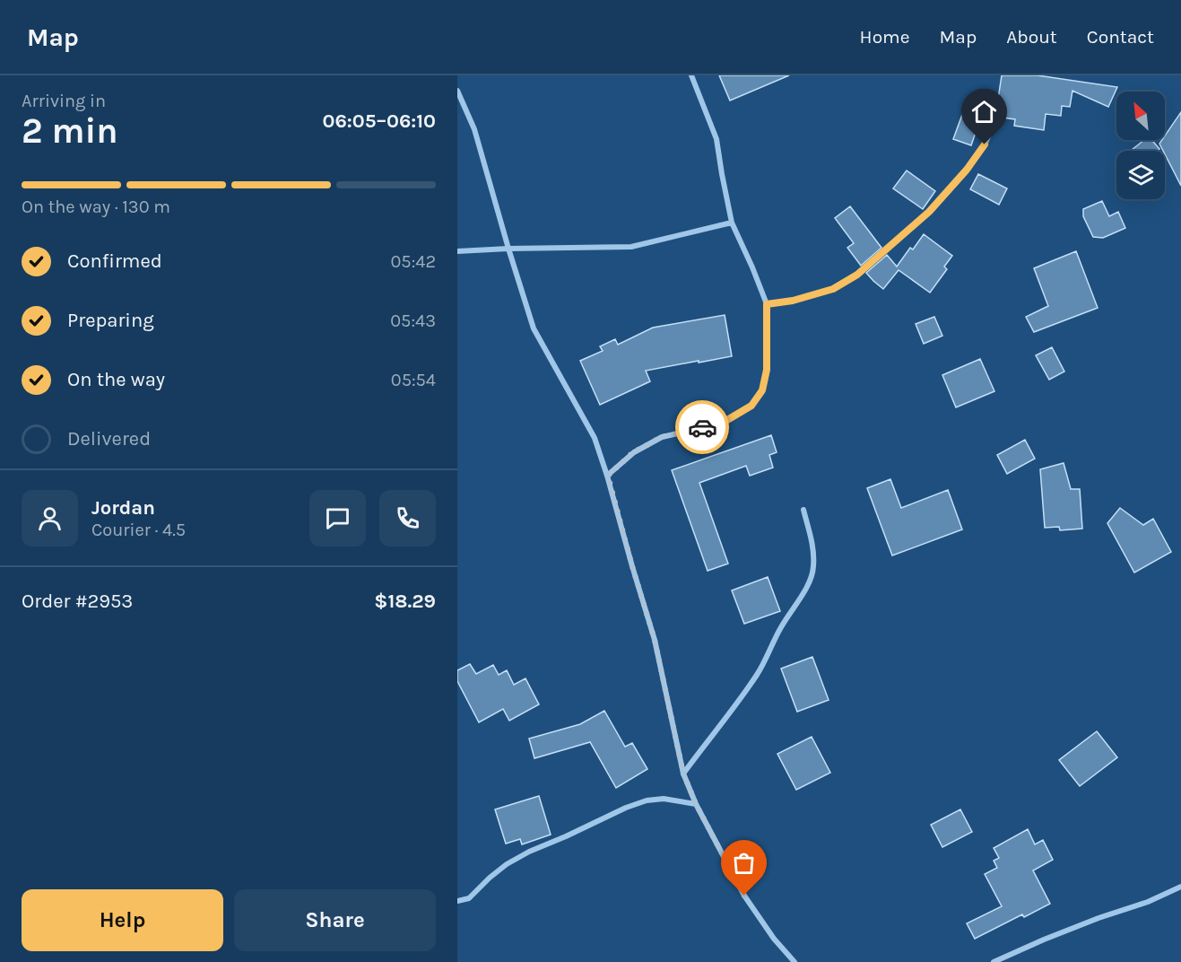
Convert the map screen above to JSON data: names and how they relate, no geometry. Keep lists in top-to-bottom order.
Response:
{
  "north": "top left",
  "page": {
    "header": "Map",
    "nav": [
      "Home",
      "Map",
      "About",
      "Contact"
    ],
    "heading": ["2 min", "Arriving in", "06:05–06:10"],
    "panel": [
      "Jordan",
      "Courier · 4.5",
      "Order #2953",
      "$18.29"
    ],
    "bar": "On the way · 130 m",
    "list": [
      ["Confirmed", "05:42"],
      ["Preparing", "05:43"],
      ["On the way", "05:54"],
      "Delivered"
    ],
    "buttons": ["Help", "Share"]
  }
}
